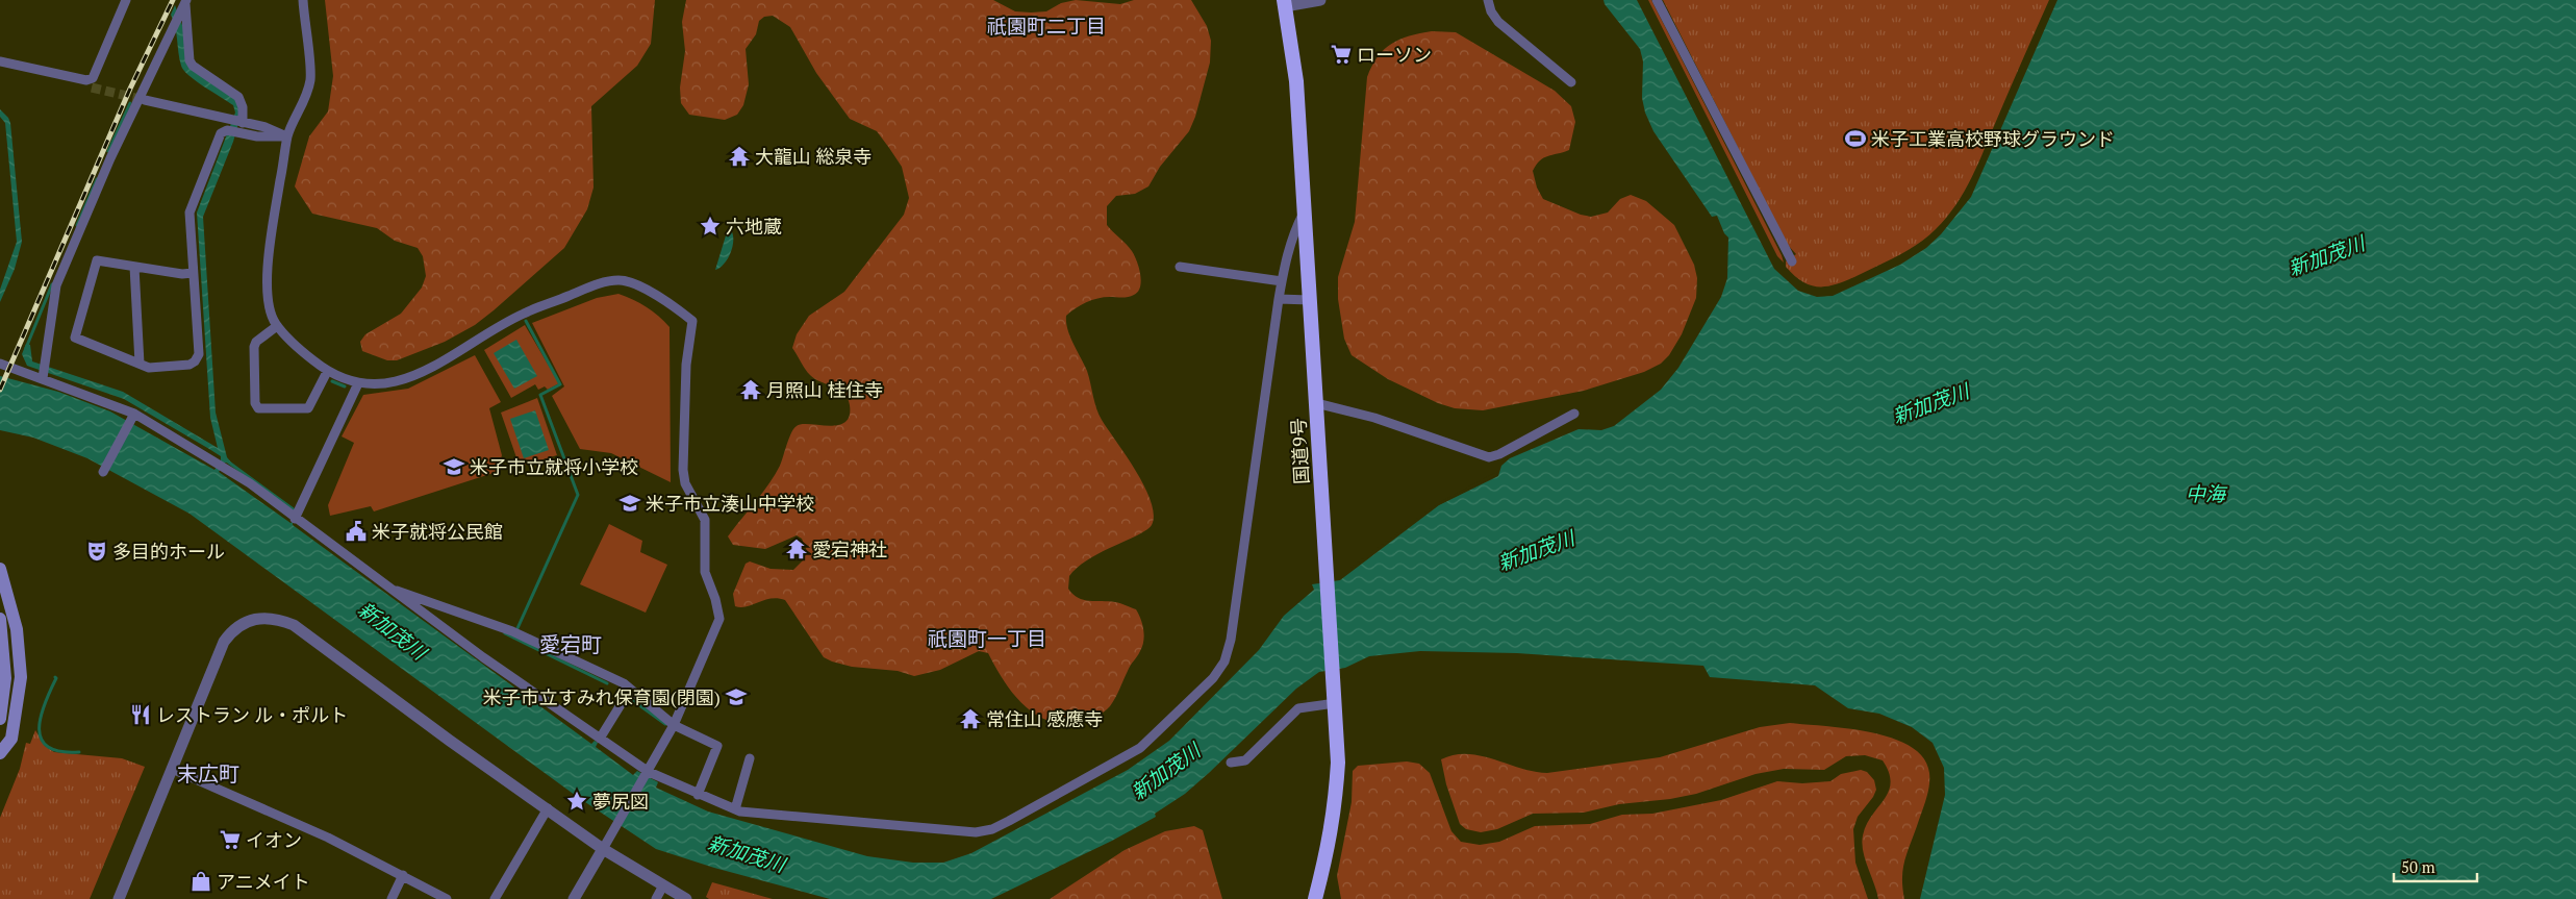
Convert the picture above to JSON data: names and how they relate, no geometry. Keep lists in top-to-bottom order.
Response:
{
  "streets": {
    "highway": ["国道9号"]
  },
  "districts": [
    "祇園町二丁目",
    "祇園町一丁目",
    "愛宕町",
    "末広町"
  ],
  "water": ["新加茂川", "中海"],
  "places": {
    "supermarket": ["ローソン", "イオン"],
    "sports": ["米子工業高校野球グラウンド"],
    "temple": [
      "大龍山 総泉寺",
      "月照山 桂住寺",
      "愛宕神社",
      "常住山 感應寺"
    ],
    "place": ["六地蔵", "夢尻図"],
    "school or university": ["米子市立就将小学校", "米子市立湊山中学校", "米子市立すみれ保育園(閉園)"],
    "public building": ["米子就将公民館"],
    "theatre": ["多目的ホール"],
    "restaurant": ["レストラン ル・ポルト"],
    "shop": ["アニメイト"]
  },
  "scale_bar": "50 m"
}
